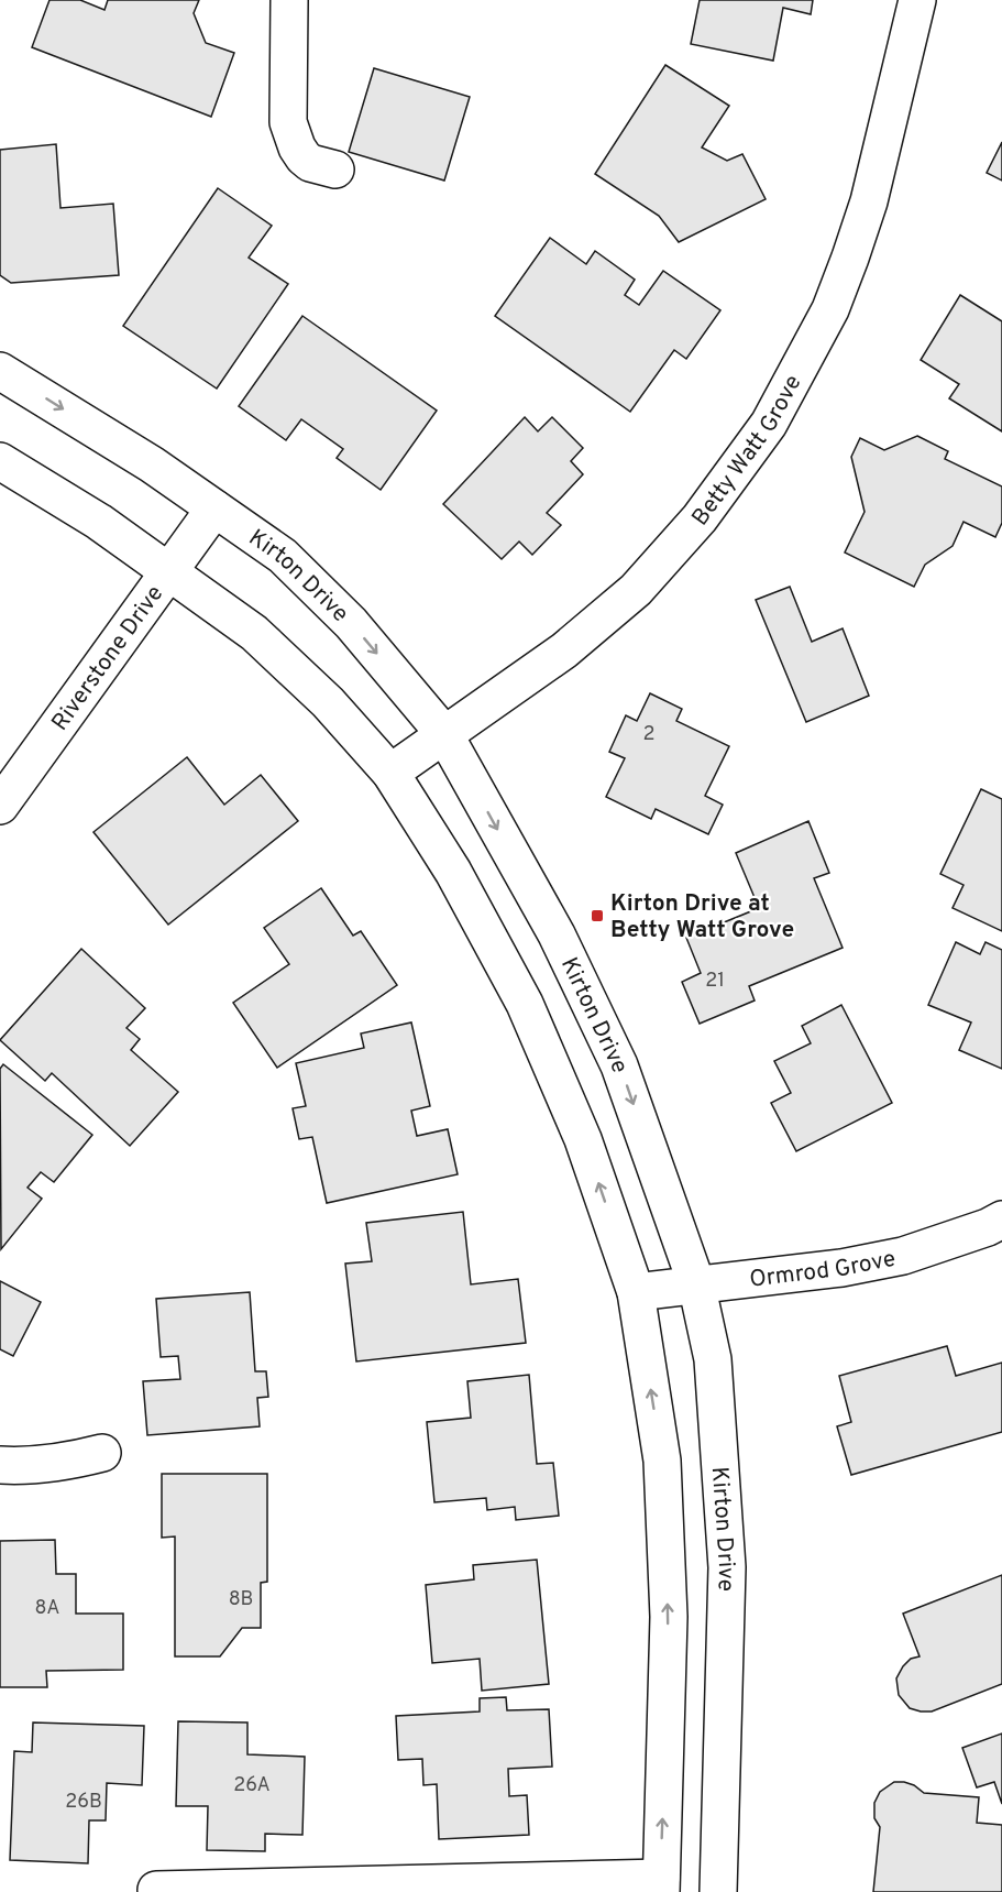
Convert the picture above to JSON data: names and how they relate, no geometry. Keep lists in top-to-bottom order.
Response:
{
  "streets": {
    "street": [
      "Betty Watt Grove",
      "Kirton Drive",
      "Riverstone Drive",
      "Ormrod Grove"
    ]
  },
  "crossings": [
    ["Betty Watt Grove", "Kirton Drive"],
    ["Kirton Drive", "Riverstone Drive"],
    ["Kirton Drive", "Ormrod Grove"]
  ],
  "places": {
    "transit": ["Kirton Drive at Betty Watt Grove"]
  },
  "house_numbers": [
    "2",
    "21",
    "8B",
    "8A",
    "26A",
    "26B"
  ]
}
